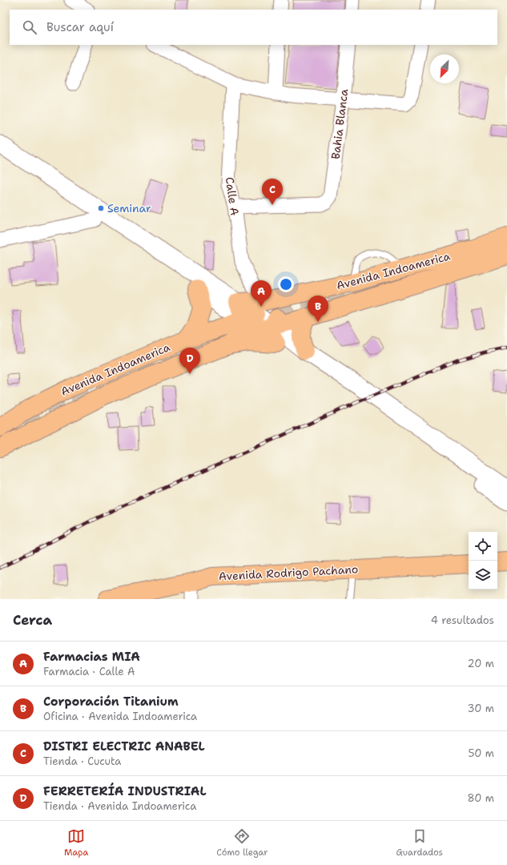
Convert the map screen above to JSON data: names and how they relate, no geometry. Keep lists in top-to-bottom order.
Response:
{
  "streets": {
    "main road": ["Avenida Indoamerica", "Avenida Rodrigo Pachano"],
    "street": ["Bahia Blanca", "Calle A"]
  },
  "crossings": [
    ["Bahia Blanca", "Calle A"],
    ["Calle A", "Avenida Indoamerica"]
  ],
  "places": ["Seminar"],
  "north": "bottom left",
  "page": {
    "search": "Buscar aquí",
    "pins": [
      "C",
      "A",
      "B",
      "D"
    ],
    "heading": ["Cerca", "4 resultados"],
    "list": [
      {
        "mark": "A",
        "name": "Farmacias MIA",
        "note": "Farmacia · Calle A",
        "value": "20 m"
      },
      {
        "mark": "B",
        "name": "Corporación Titanium",
        "note": "Oficina · Avenida Indoamerica",
        "value": "30 m"
      },
      {
        "mark": "C",
        "name": "DISTRI ELECTRIC ANABEL",
        "note": "Tienda · Cucuta",
        "value": "50 m"
      },
      {
        "mark": "D",
        "name": "FERRETERÍA INDUSTRIAL",
        "note": "Tienda · Avenida Indoamerica",
        "value": "80 m"
      }
    ],
    "nav": ["Mapa", "Cómo llegar", "Guardados"]
  }
}
